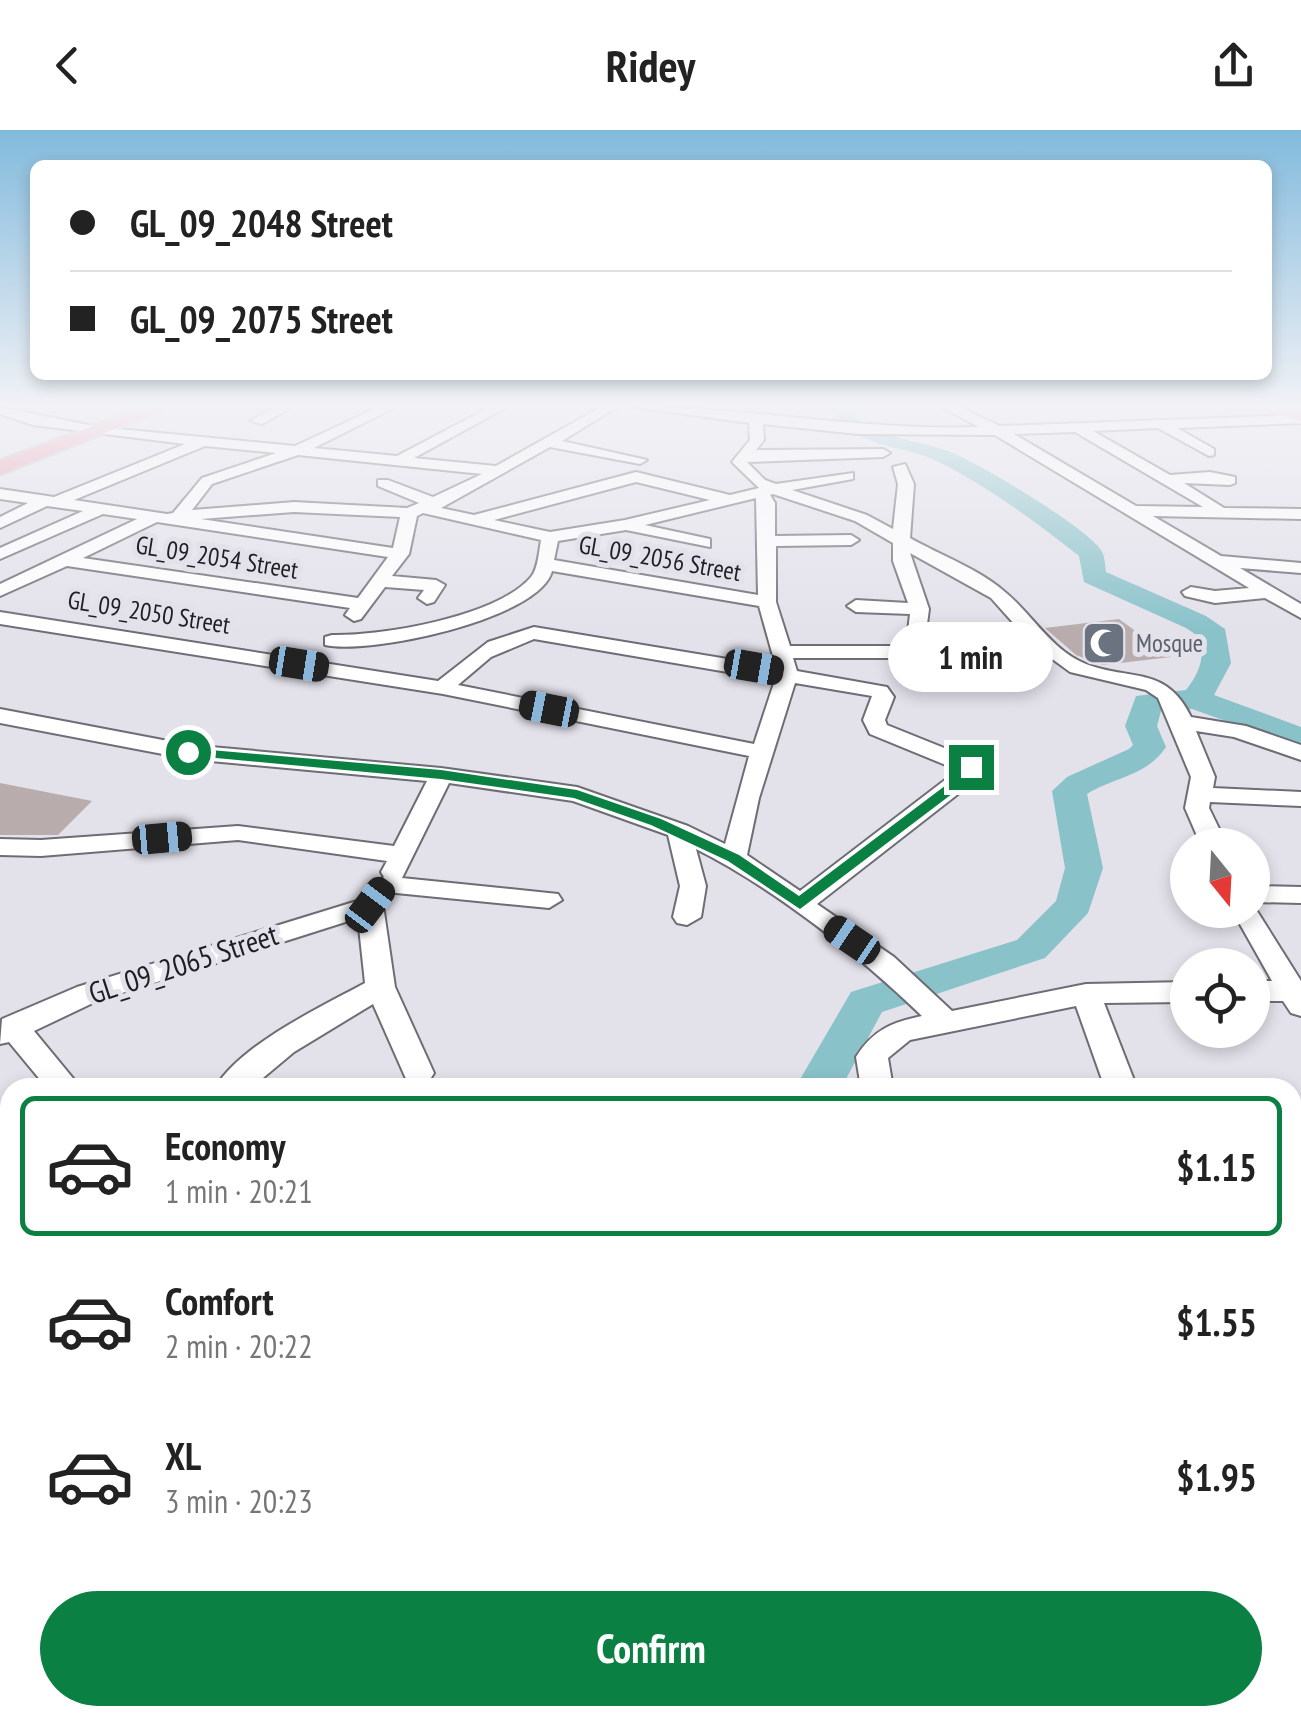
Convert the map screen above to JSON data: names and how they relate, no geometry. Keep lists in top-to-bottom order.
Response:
{
  "streets": {
    "street": [
      "GL_09_2054 Street",
      "GL_09_2056 Street",
      "GL_09_2050 Street",
      "GL_09_2065 Street"
    ]
  },
  "places": {
    "mosque": ["Mosque"]
  },
  "north": "bottom",
  "page": {
    "header": "Ridey",
    "banner": ["GL_09_2048 Street", "GL_09_2075 Street"],
    "bubble": "1 min",
    "list": [
      {
        "name": "Economy",
        "note": "1 min · 20:21",
        "value": "$1.15"
      },
      {
        "name": "Comfort",
        "note": "2 min · 20:22",
        "value": "$1.55"
      },
      {
        "name": "XL",
        "note": "3 min · 20:23",
        "value": "$1.95"
      }
    ],
    "buttons": "Confirm"
  }
}
